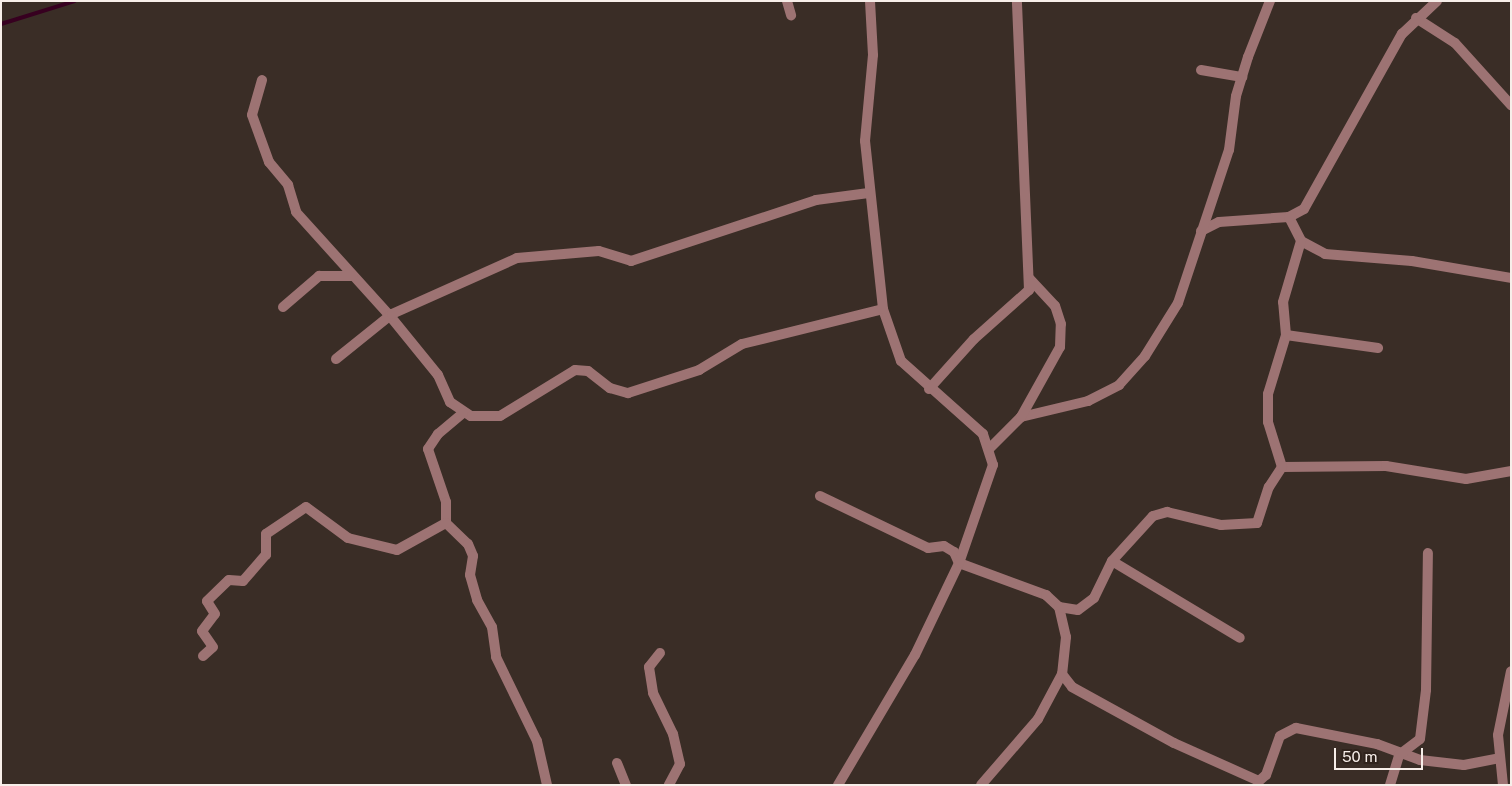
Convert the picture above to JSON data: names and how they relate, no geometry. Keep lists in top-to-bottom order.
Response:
{
  "scale_bar": "50 m"
}
